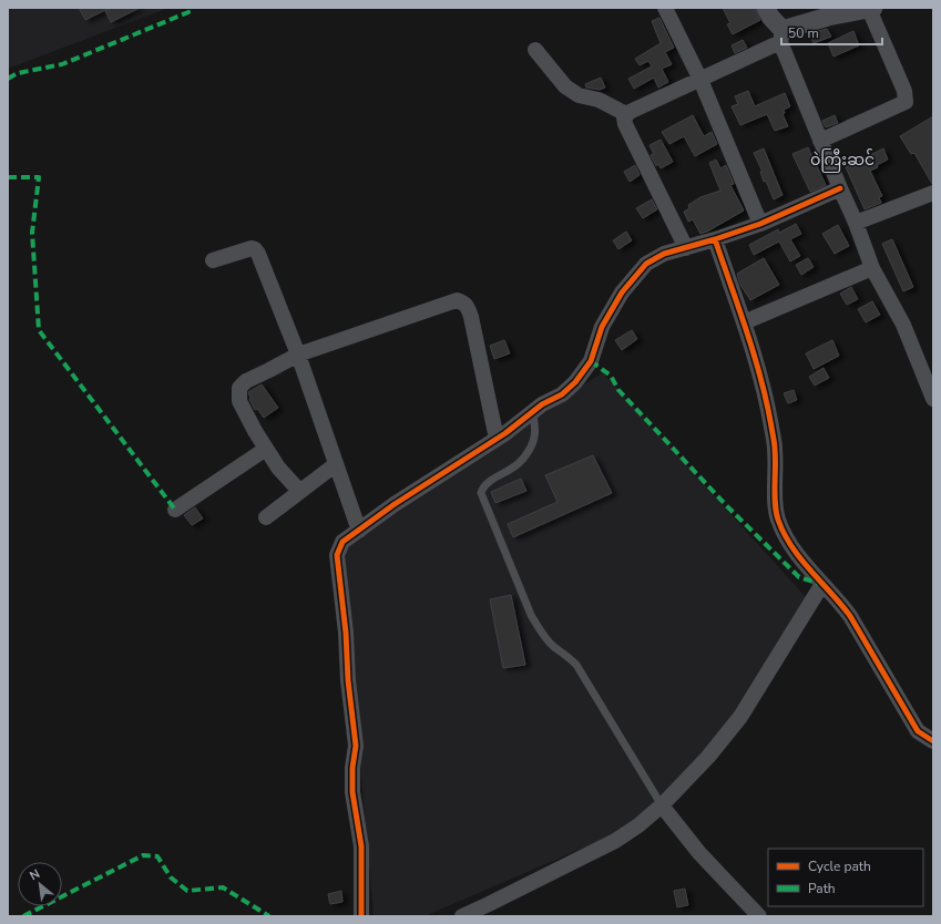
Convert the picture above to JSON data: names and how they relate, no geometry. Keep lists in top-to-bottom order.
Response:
{
  "districts": ["ဝဲကြီးဆင်"],
  "legend": ["Cycle path", "Path"],
  "scale_bar": "50 m",
  "north": "top left"
}
